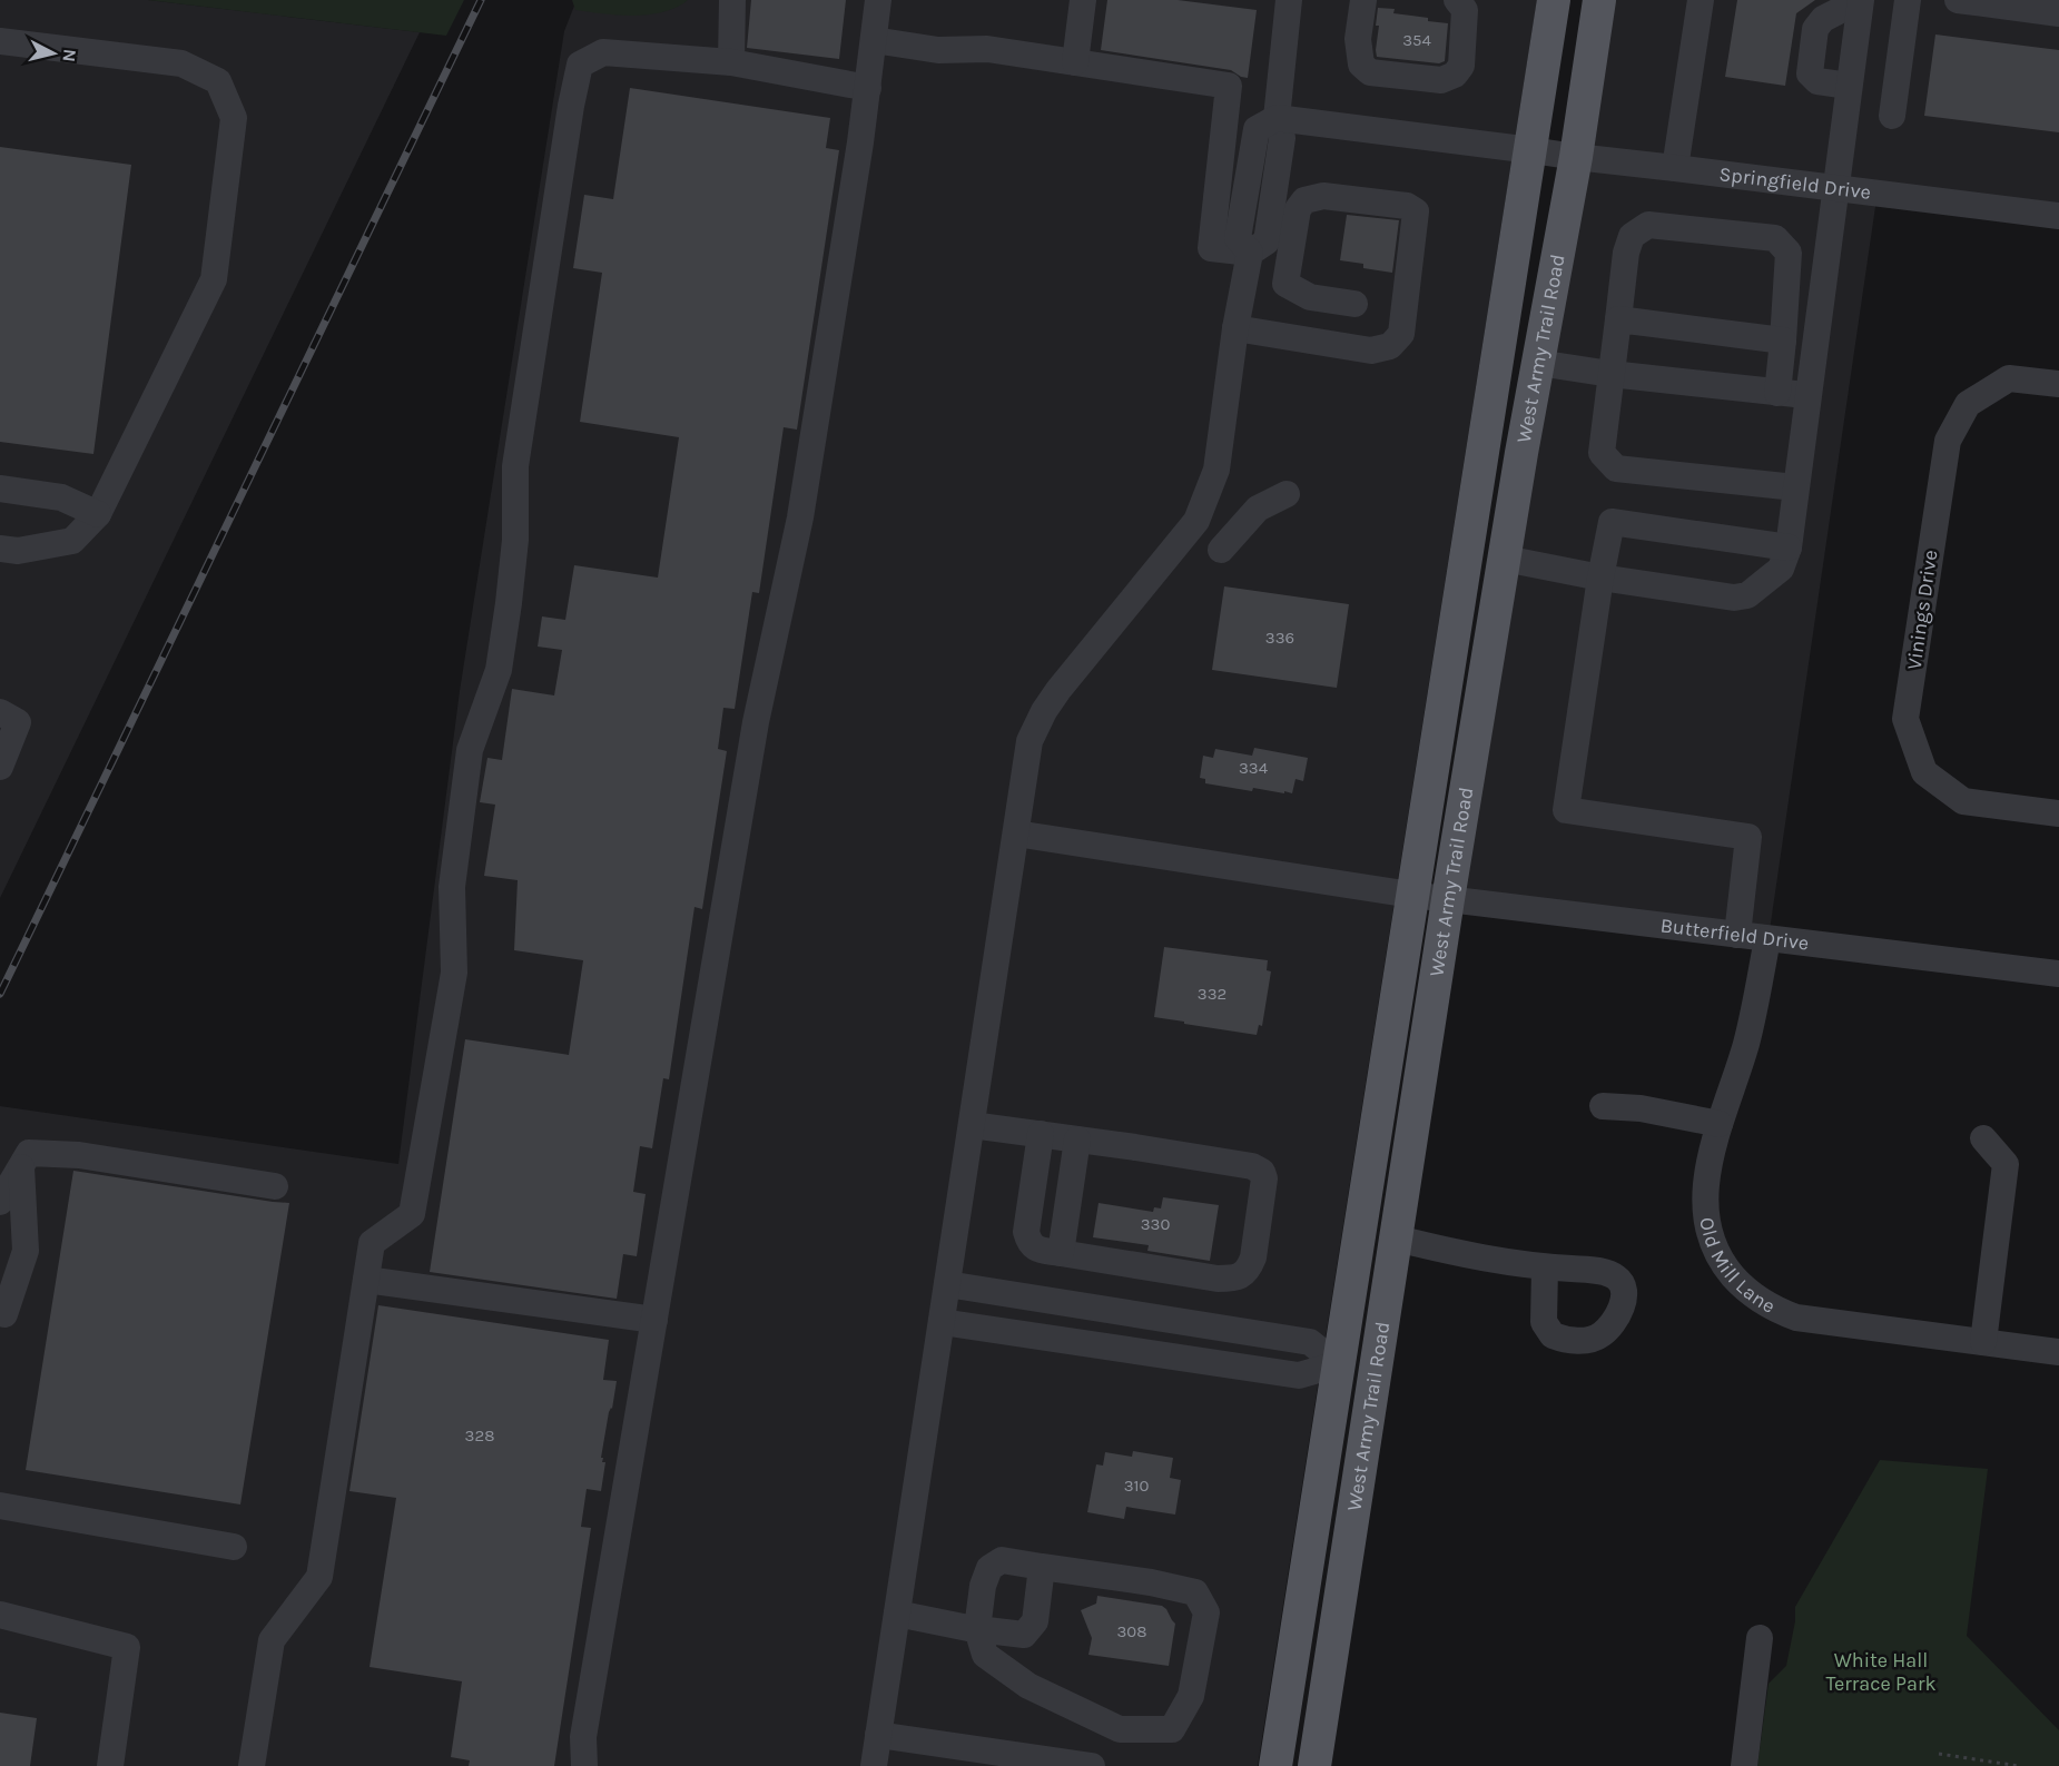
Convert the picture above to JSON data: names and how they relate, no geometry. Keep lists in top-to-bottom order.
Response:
{
  "streets": {
    "main road": ["West Army Trail Road"],
    "street": [
      "Springfield Drive",
      "Vinings Drive",
      "Butterfield Drive",
      "Old Mill Lane"
    ]
  },
  "crossings": [
    ["Springfield Drive", "West Army Trail Road"],
    ["West Army Trail Road", "Butterfield Drive"],
    ["Butterfield Drive", "Old Mill Lane"]
  ],
  "parks": ["White Hall Terrace Park"],
  "house_numbers": [
    "354",
    "336",
    "334",
    "332",
    "330",
    "328",
    "310",
    "308"
  ],
  "north": "right"
}
